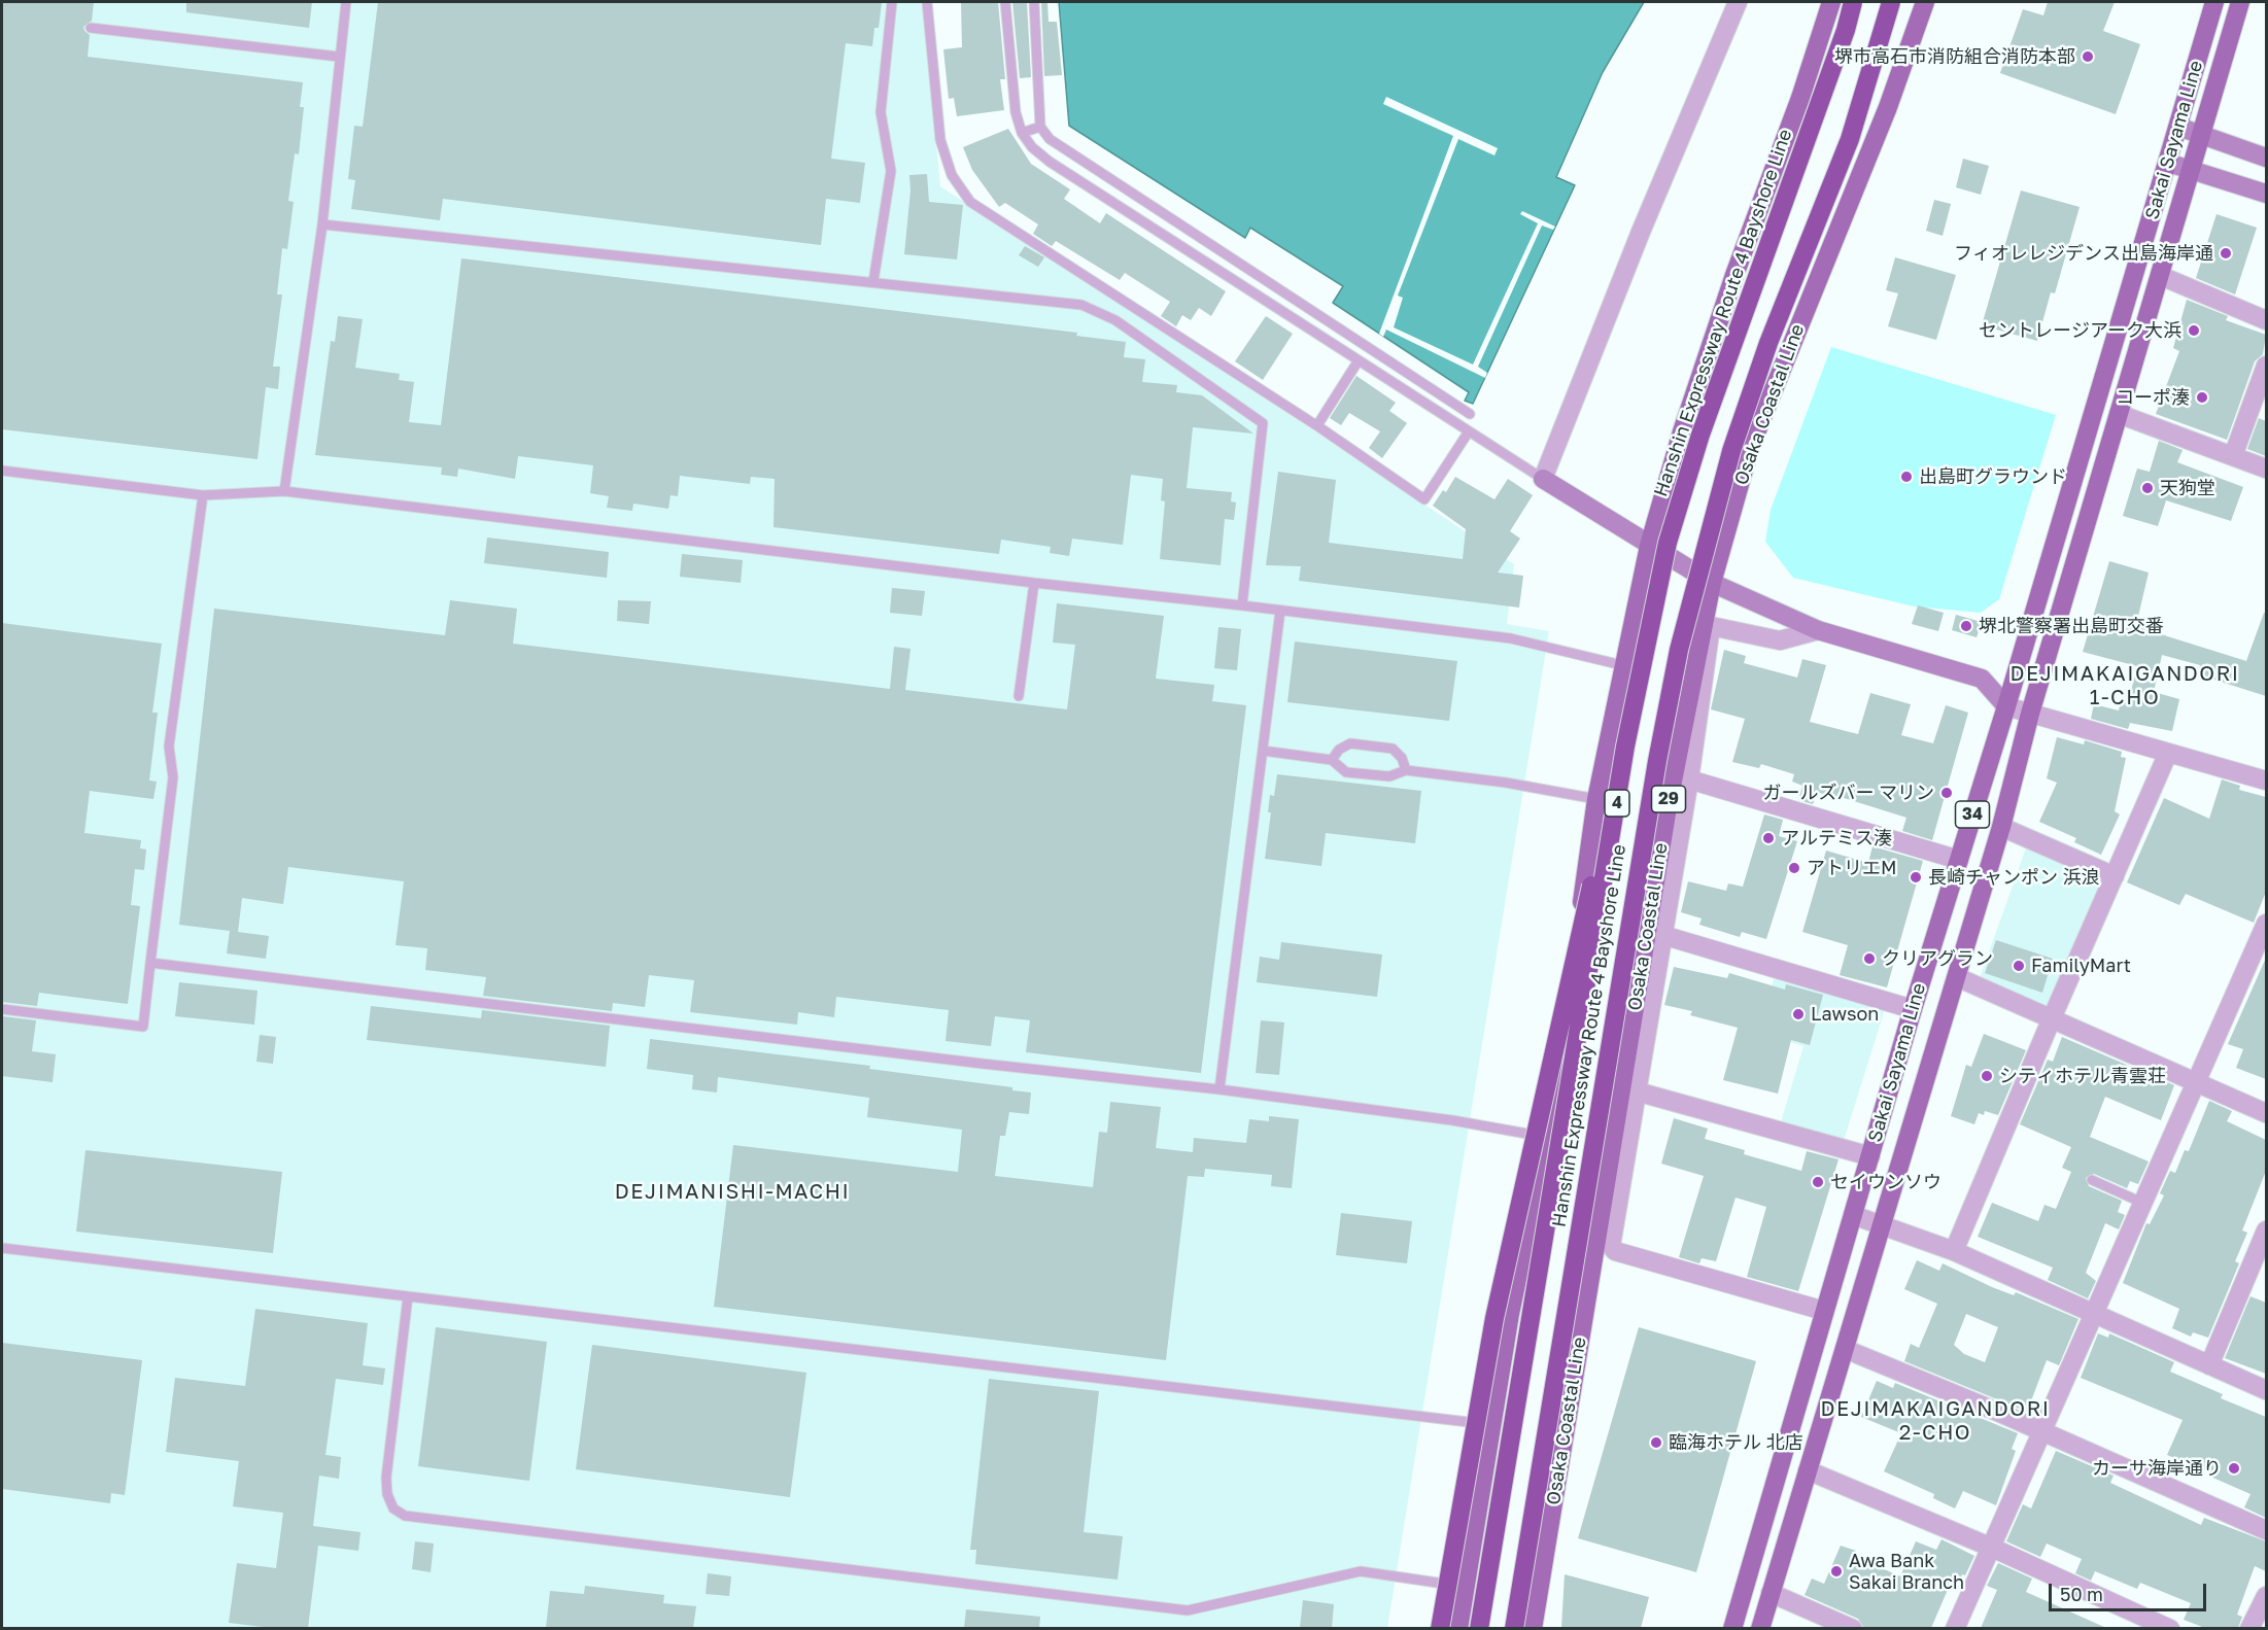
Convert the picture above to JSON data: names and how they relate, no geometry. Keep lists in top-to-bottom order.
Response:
{
  "streets": {
    "highway": ["Hanshin Expressway Route 4 Bayshore Line", "4"],
    "main road": [
      "Sakai Sayama Line",
      "Osaka Coastal Line",
      "29",
      "34"
    ]
  },
  "districts": ["DEJIMAKAIGANDORI 1-CHO", "DEJIMANISHI-MACHI", "DEJIMAKAIGANDORI 2-CHO"],
  "places": [
    "堺市高石市消防組合消防本部",
    "フィオレレジデンス出島海岸通",
    "セントレージアーク大浜",
    "コーポ湊",
    "出島町グラウンド",
    "天狗堂",
    "堺北警察署出島町交番",
    "ガールズバー マリン",
    "アルテミス湊",
    "アトリエM",
    "長崎チャンポン 浜浪",
    "クリアグラン",
    "FamilyMart",
    "Lawson",
    "シティホテル青雲荘",
    "セイウンソウ",
    "臨海ホテル 北店",
    "カーサ海岸通り",
    "Awa Bank Sakai Branch"
  ],
  "scale_bar": "50 m"
}
